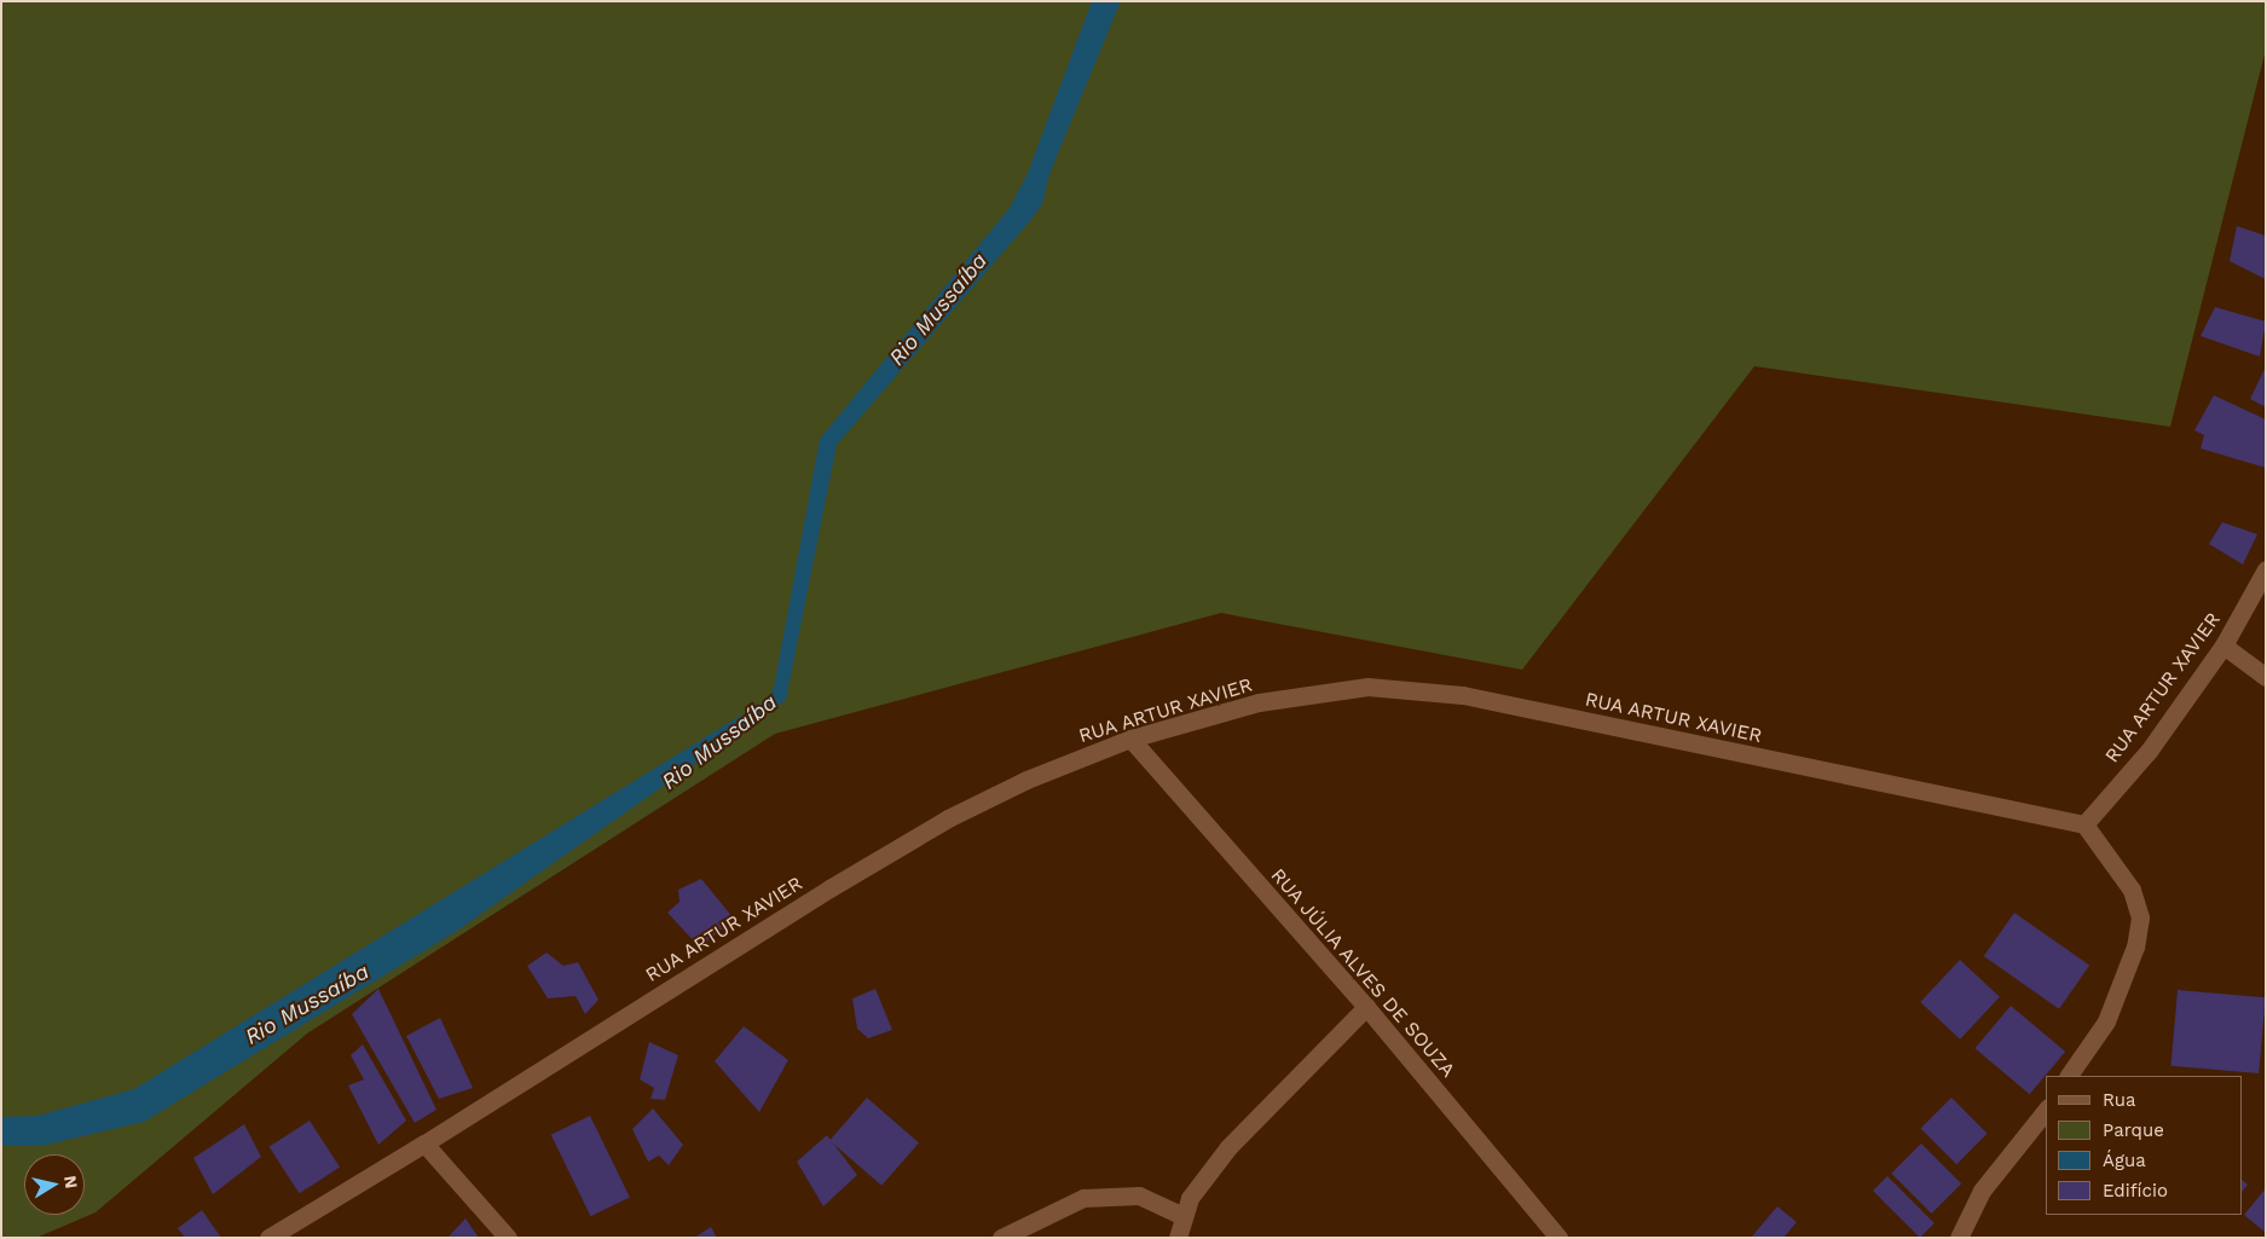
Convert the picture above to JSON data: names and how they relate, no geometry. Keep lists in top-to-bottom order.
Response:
{
  "streets": {
    "street": ["RUA ARTUR XAVIER", "RUA JÚLIA ALVES DE SOUZA"]
  },
  "crossings": [
    ["RUA ARTUR XAVIER", "RUA JÚLIA ALVES DE SOUZA"]
  ],
  "water": ["Rio Mussaíba"],
  "legend": [
    "Rua",
    "Parque",
    "Água",
    "Edifício"
  ],
  "north": "right"
}
